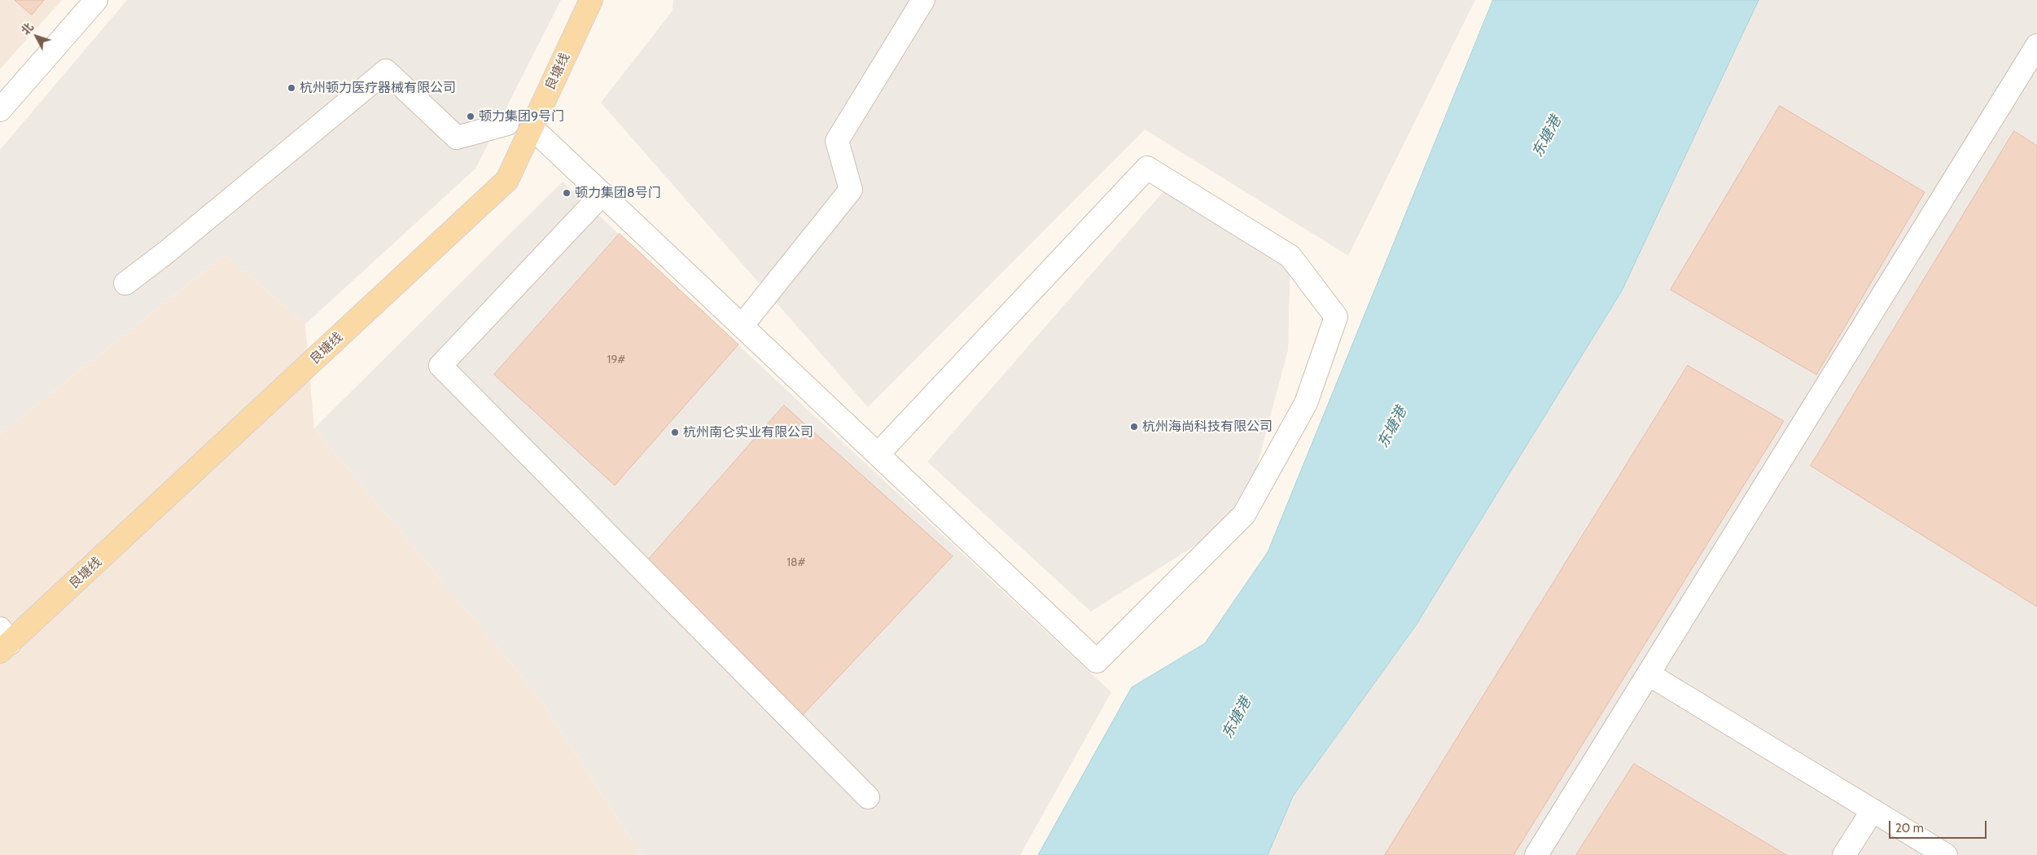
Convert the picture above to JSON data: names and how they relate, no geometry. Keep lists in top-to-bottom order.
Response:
{
  "streets": {
    "main road": ["良塘线"]
  },
  "water": ["东塘港"],
  "places": [
    "杭州顿力医疗器械有限公司",
    "顿力集团9号门",
    "顿力集团8号门",
    "杭州海尚科技有限公司",
    "杭州南仑实业有限公司"
  ],
  "house_numbers": ["19#", "18#"],
  "scale_bar": "20 m",
  "north": "top left"
}
